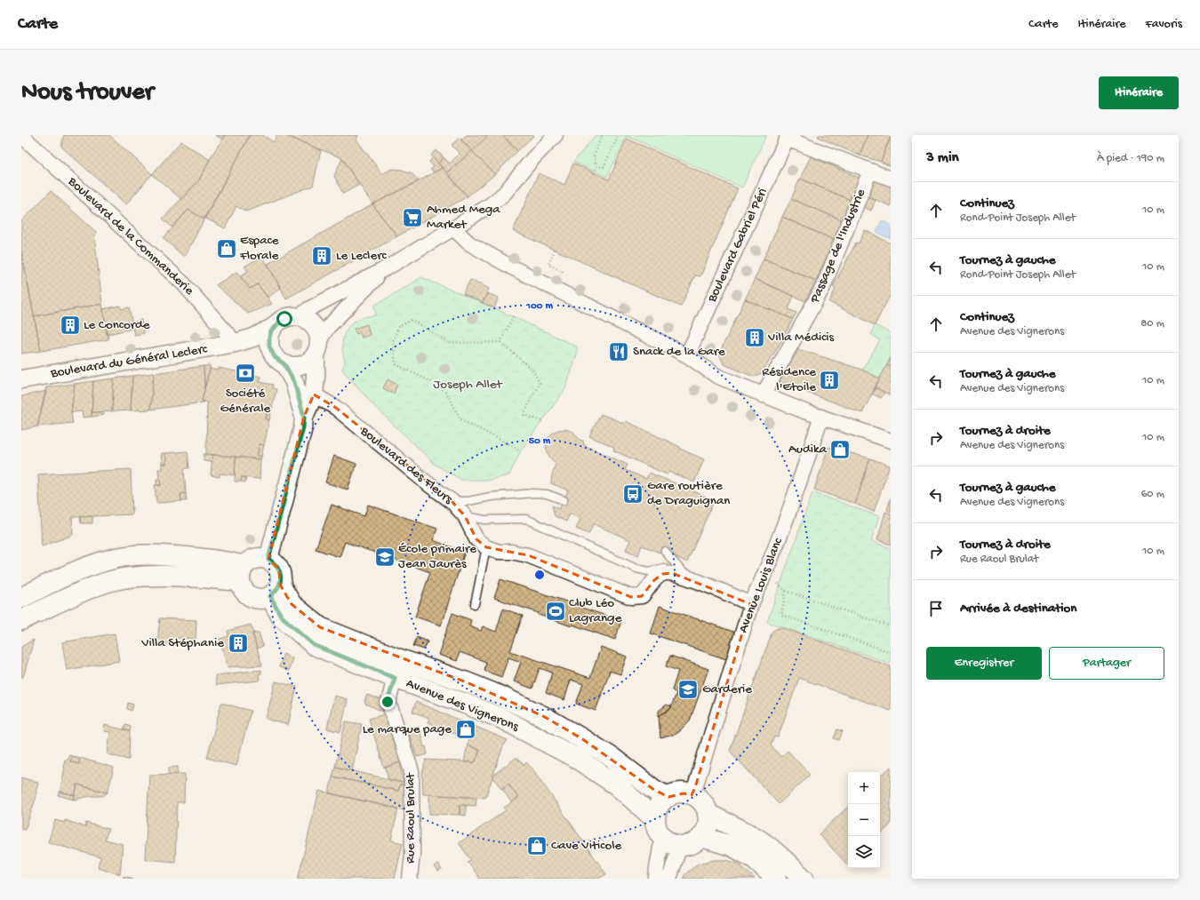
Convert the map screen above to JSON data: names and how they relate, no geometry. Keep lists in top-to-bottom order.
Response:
{
  "streets": {
    "main road": ["Avenue des Vignerons"],
    "street": [
      "Boulevard de la Commanderie",
      "Boulevard Gabriel Péri",
      "Passage de l'Industrie",
      "Boulevard du Général Leclerc",
      "Boulevard des Fleurs",
      "Avenue Louis Blanc",
      "Rue Raoul Brulat"
    ]
  },
  "crossings": [
    ["Boulevard de la Commanderie", "Boulevard du Général Leclerc"],
    ["Avenue Louis Blanc", "Avenue des Vignerons"],
    ["Avenue des Vignerons", "Rue Raoul Brulat"]
  ],
  "parks": ["Joseph Allet"],
  "places": {
    "supermarket": ["Ahmed Mega Market"],
    "shop": [
      "Espace Florale",
      "Audika",
      "Le marque page",
      "Cave Viticole"
    ],
    "building": [
      "Le Leclerc",
      "Le Concorde",
      "Villa Médicis",
      "Résidence l'Etoile",
      "Villa Stéphanie"
    ],
    "restaurant": ["Snack de la Gare"],
    "bank": ["Société Générale"],
    "bus stop": ["Gare routière de Draguignan"],
    "school or university": ["École primaire Jean Jaurès", "Garderie"],
    "sports": ["Club Léo Lagrange"]
  },
  "page": {
    "header": "Carte",
    "nav": ["Carte", "Itinéraire", "Favoris"],
    "buttons": [
      "Itinéraire",
      ["Enregistrer", "Partager"]
    ],
    "title": "Nous trouver",
    "heading": ["3 min", "À pied · 190 m"],
    "list": [
      ["Continuez", "Rond-Point Joseph Allet", "10 m"],
      ["Tournez à gauche", "Rond-Point Joseph Allet", "10 m"],
      ["Continuez", "Avenue des Vignerons", "80 m"],
      ["Tournez à gauche", "Avenue des Vignerons", "10 m"],
      ["Tournez à droite", "Avenue des Vignerons", "10 m"],
      ["Tournez à gauche", "Avenue des Vignerons", "60 m"],
      ["Tournez à droite", "Rue Raoul Brulat", "10 m"],
      "Arrivée à destination"
    ],
    "map_buttons": ["+", "−"]
  },
  "rings": ["100 m", "50 m"]
}
